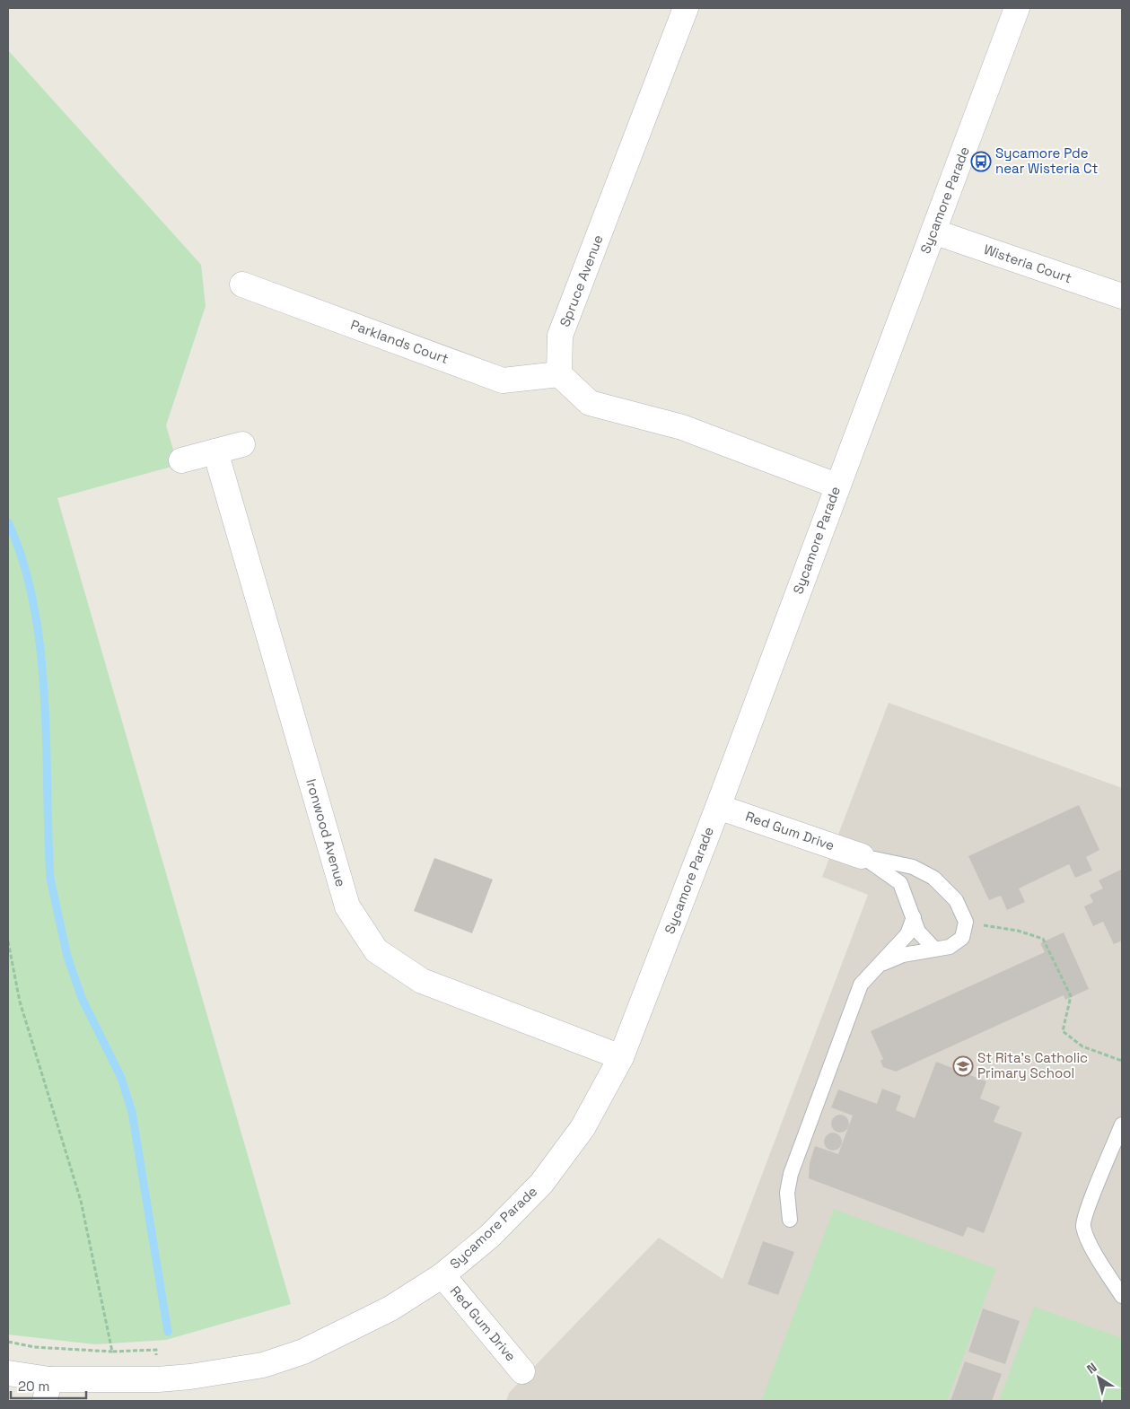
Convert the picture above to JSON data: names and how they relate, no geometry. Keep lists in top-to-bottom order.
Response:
{
  "streets": {
    "street": [
      "Sycamore Parade",
      "Wisteria Court",
      "Spruce Avenue",
      "Parklands Court",
      "Red Gum Drive",
      "Ironwood Avenue"
    ]
  },
  "crossings": [
    ["Sycamore Parade", "Wisteria Court"],
    ["Sycamore Parade", "Red Gum Drive"],
    ["Sycamore Parade", "Ironwood Avenue"],
    ["Spruce Avenue", "Parklands Court"]
  ],
  "places": {
    "bus stop": ["Sycamore Pde near Wisteria Ct"],
    "school or university": ["St Rita's Catholic Primary School"]
  },
  "scale_bar": "20 m",
  "north": "top left"
}
